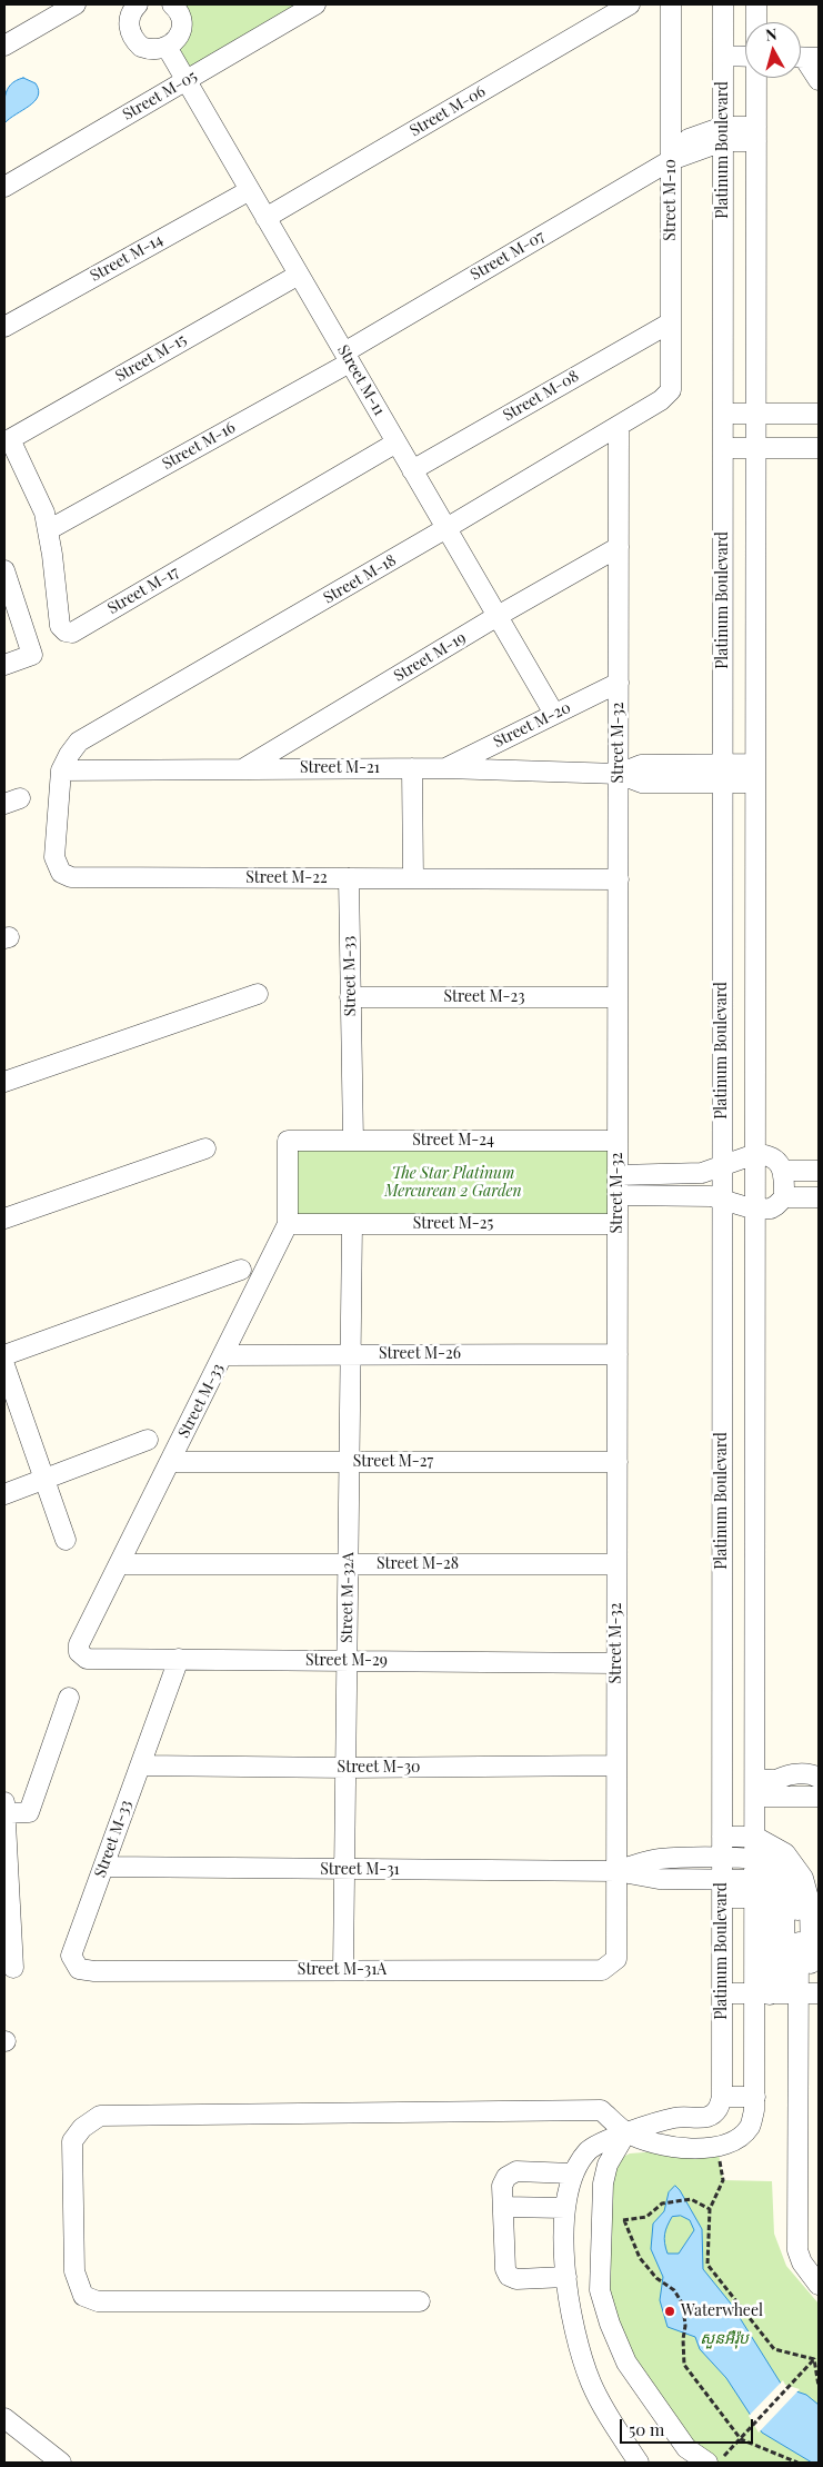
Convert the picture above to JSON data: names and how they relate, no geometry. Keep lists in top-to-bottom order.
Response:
{
  "streets": {
    "street": [
      "Street M-05",
      "Street M-06",
      "Platinum Boulevard",
      "Street M-10",
      "Street M-07",
      "Street M-14",
      "Street M-15",
      "Street M-11",
      "Street M-08",
      "Street M-16",
      "Street M-18",
      "Street M-17",
      "Street M-19",
      "Street M-20",
      "Street M-32",
      "Street M-21",
      "Street M-22",
      "Street M-33",
      "Street M-23",
      "Street M-24",
      "Street M-25",
      "Street M-26",
      "Street M-27",
      "Street M-28",
      "Street M-32A",
      "Street M-29",
      "Street M-30",
      "Street M-31",
      "Street M-31A"
    ]
  },
  "crossings": [
    ["Street M-05", "Street M-11"],
    ["Street M-06", "Street M-11"],
    ["Platinum Boulevard", "Street M-07"],
    ["Street M-10", "Street M-07"],
    ["Street M-10", "Street M-08"],
    ["Street M-10", "Street M-18"],
    ["Street M-07", "Street M-11"],
    ["Street M-07", "Street M-16"],
    ["Street M-14", "Street M-11"],
    ["Street M-15", "Street M-11"],
    ["Street M-15", "Street M-17"],
    ["Street M-11", "Street M-08"],
    ["Street M-11", "Street M-16"],
    ["Street M-11", "Street M-18"],
    ["Street M-11", "Street M-17"],
    ["Street M-11", "Street M-19"],
    ["Street M-11", "Street M-20"],
    ["Street M-16", "Street M-17"],
    ["Street M-18", "Street M-32"],
    ["Street M-18", "Street M-21"],
    ["Street M-18", "Street M-22"],
    ["Street M-19", "Street M-32"],
    ["Street M-19", "Street M-21"],
    ["Street M-20", "Street M-32"],
    ["Street M-20", "Street M-21"],
    ["Street M-32", "Street M-21"],
    ["Street M-32", "Street M-22"],
    ["Street M-32", "Street M-23"],
    ["Street M-32", "Street M-24"],
    ["Street M-32", "Street M-25"],
    ["Street M-32", "Street M-26"],
    ["Street M-32", "Street M-27"],
    ["Street M-32", "Street M-28"],
    ["Street M-32", "Street M-29"],
    ["Street M-32", "Street M-30"],
    ["Street M-32", "Street M-31"],
    ["Street M-32", "Street M-31A"],
    ["Street M-21", "Street M-22"],
    ["Street M-22", "Street M-33"],
    ["Street M-33", "Street M-23"],
    ["Street M-33", "Street M-24"],
    ["Street M-33", "Street M-25"],
    ["Street M-33", "Street M-26"],
    ["Street M-33", "Street M-27"],
    ["Street M-33", "Street M-28"],
    ["Street M-33", "Street M-29"],
    ["Street M-33", "Street M-30"],
    ["Street M-33", "Street M-31"],
    ["Street M-33", "Street M-31A"],
    ["Street M-25", "Street M-32A"],
    ["Street M-26", "Street M-32A"],
    ["Street M-27", "Street M-32A"],
    ["Street M-28", "Street M-32A"],
    ["Street M-32A", "Street M-29"],
    ["Street M-32A", "Street M-30"],
    ["Street M-32A", "Street M-31"],
    ["Street M-32A", "Street M-31A"]
  ],
  "parks": ["The Star Platinum Mercurean 2 Garden", "សួនអឺរ៉ុប"],
  "places": ["Waterwheel"],
  "scale_bar": "50 m",
  "north": "top"
}
